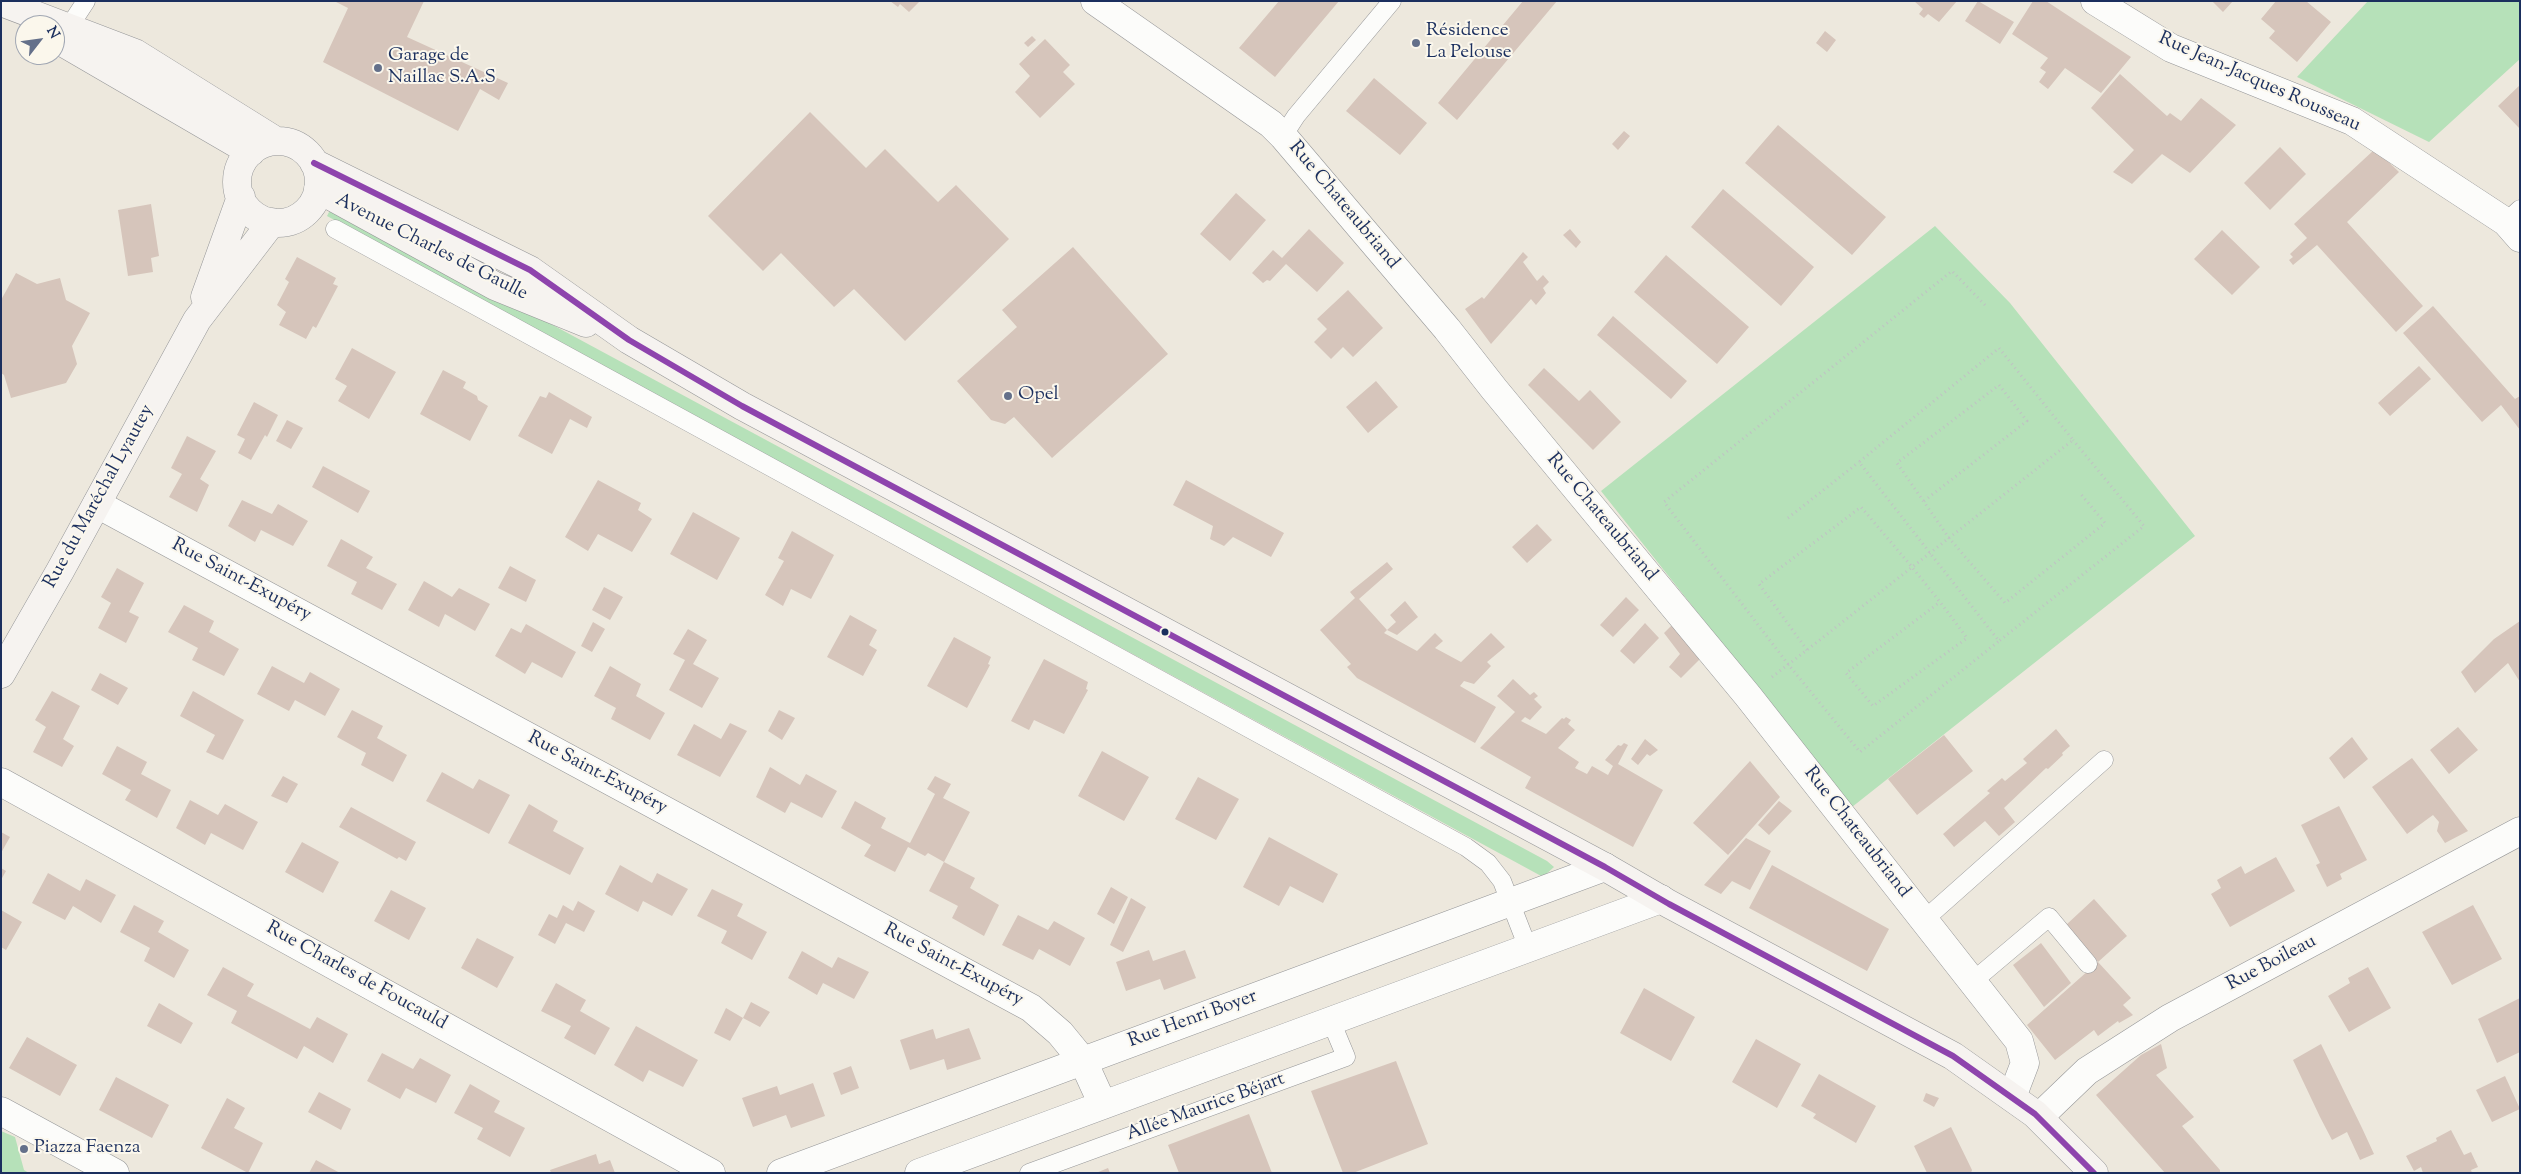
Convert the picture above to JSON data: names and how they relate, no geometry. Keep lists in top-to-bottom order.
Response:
{
  "streets": {
    "main road": ["Avenue Charles de Gaulle", "Rue du Maréchal Lyautey"],
    "street": [
      "Rue Jean-Jacques Rousseau",
      "Rue Chateaubriand",
      "Rue Saint-Exupéry",
      "Rue Boileau",
      "Rue Charles de Foucauld",
      "Rue Henri Boyer"
    ],
    "lane": ["Allée Maurice Béjart"]
  },
  "crossings": [
    ["Rue Chateaubriand", "Avenue Charles de Gaulle"],
    ["Avenue Charles de Gaulle", "Rue du Maréchal Lyautey"],
    ["Avenue Charles de Gaulle", "Rue Boileau"],
    ["Avenue Charles de Gaulle", "Rue Henri Boyer"],
    ["Rue du Maréchal Lyautey", "Rue Saint-Exupéry"],
    ["Rue Saint-Exupéry", "Rue Henri Boyer"]
  ],
  "places": [
    "Résidence La Pelouse",
    "Garage de Naillac S.A.S",
    "Opel",
    "Piazza Faenza"
  ],
  "north": "top right"
}
